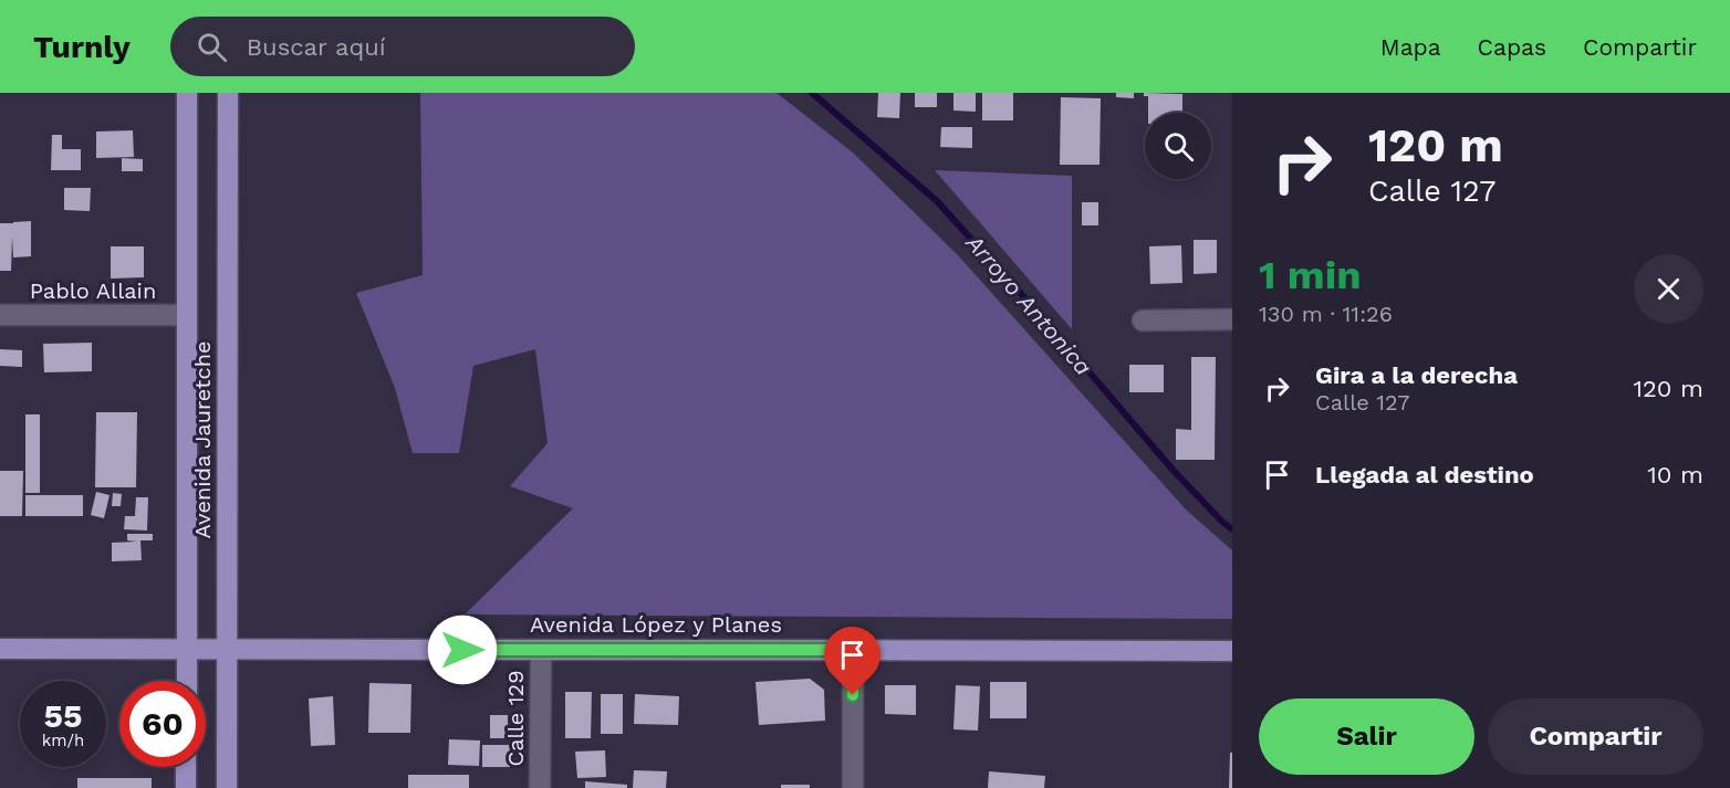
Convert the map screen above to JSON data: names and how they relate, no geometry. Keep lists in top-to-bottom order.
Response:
{
  "streets": {
    "main road": ["Avenida Jauretche", "Avenida López y Planes"],
    "street": ["Pablo Allain", "Calle 129"]
  },
  "crossings": [
    ["Pablo Allain", "Avenida Jauretche"],
    ["Avenida Jauretche", "Avenida López y Planes"],
    ["Avenida López y Planes", "Calle 129"]
  ],
  "water": ["Arroyo Antonica"],
  "page": {
    "header": "Turnly",
    "search": "Buscar aquí",
    "nav": ["Mapa", "Capas", "Compartir"],
    "turn": ["120 m", "Calle 127"],
    "heading": ["1 min", "130 m · 11:26"],
    "list": [
      {
        "name": "Gira a la derecha",
        "note": "Calle 127",
        "value": "120 m"
      },
      {
        "name": "Llegada al destino",
        "value": "10 m"
      }
    ],
    "speed": "55 km/h",
    "limit": "60",
    "buttons": ["Salir", "Compartir"]
  }
}
